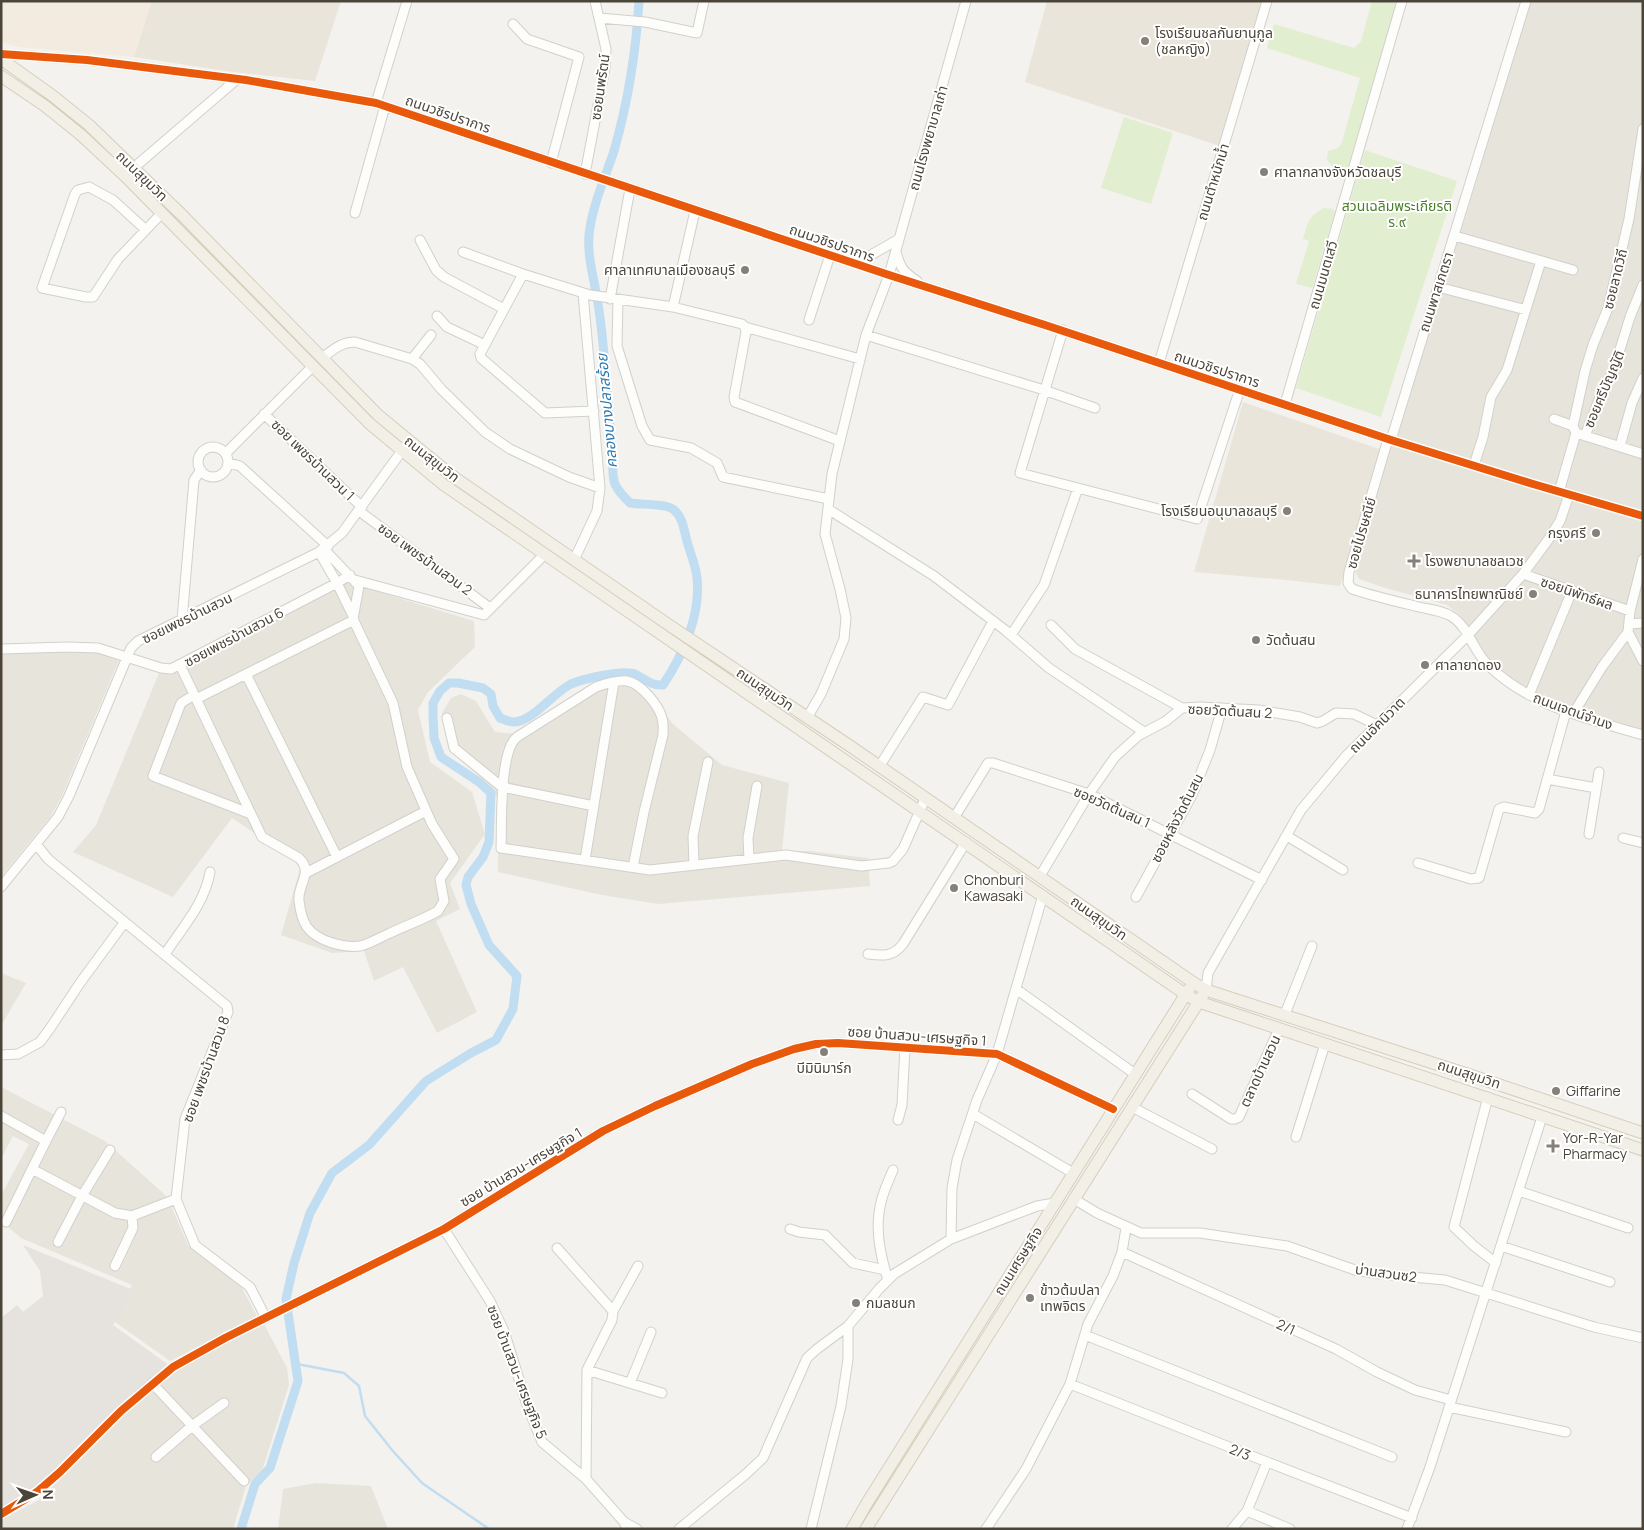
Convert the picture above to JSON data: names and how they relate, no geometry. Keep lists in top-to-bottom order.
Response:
{
  "streets": {
    "main road": ["ถนนสุขุมวิท", "ถนนเศรษฐกิจ"],
    "street": [
      "ซอยนพรัตน์",
      "ถนนวชิรปราการ",
      "ถนนโรงพยาบาลเก่า",
      "ถนนตำหนักน้ำ",
      "ถนนมนตเสวี",
      "ซอยลาดวิถี",
      "ถนนพาสเภตรา",
      "ซอยศรีบัญญัติ",
      "ซอย เพชรบ้านสวน 1",
      "ซอยไปรษณีย์",
      "ซอย เพชรบ้านสวน 2",
      "ซอยนิพัทธ์ผล",
      "ซอยเพชรบ้านสวน",
      "ซอยเพชรบ้านสวน 6",
      "ซอยวัดต้นสน 2",
      "ถนนเจตน์จำนง",
      "ถนนอัคนิวาต",
      "ซอยวัดต้นสน 1",
      "ซอยหลังวัดต้นสน",
      "ซอย บ้านสวน-เศรษฐกิจ 1",
      "ซอย เพชรบ้านสวน 8",
      "ตลาดบ้านสวน",
      "บ่านสวนซ2",
      "2/1",
      "ซอย บ้านสวน-เศรษฐกิจ 5",
      "2/3"
    ]
  },
  "crossings": [
    ["ซอยนพรัตน์", "ถนนวชิรปราการ"],
    ["ถนนวชิรปราการ", "ถนนโรงพยาบาลเก่า"],
    ["ถนนวชิรปราการ", "ถนนตำหนักน้ำ"],
    ["ถนนวชิรปราการ", "ถนนมนตเสวี"],
    ["ถนนวชิรปราการ", "ซอยลาดวิถี"],
    ["ถนนวชิรปราการ", "ถนนพาสเภตรา"],
    ["ถนนวชิรปราการ", "ซอยไปรษณีย์"],
    ["ถนนวชิรปราการ", "ถนนอัคนิวาต"],
    ["ถนนโรงพยาบาลเก่า", "ถนนสุขุมวิท"],
    ["ถนนสุขุมวิท", "ซอยเพชรบ้านสวน"],
    ["ถนนสุขุมวิท", "ซอยวัดต้นสน 2"],
    ["ถนนสุขุมวิท", "ถนนอัคนิวาต"],
    ["ถนนสุขุมวิท", "ซอยวัดต้นสน 1"],
    ["ถนนสุขุมวิท", "ตลาดบ้านสวน"],
    ["ถนนสุขุมวิท", "ถนนเศรษฐกิจ"],
    ["ซอยลาดวิถี", "ซอยศรีบัญญัติ"],
    ["ถนนพาสเภตรา", "ซอยไปรษณีย์"],
    ["ซอย เพชรบ้านสวน 1", "ซอย เพชรบ้านสวน 2"],
    ["ซอย เพชรบ้านสวน 1", "ซอยเพชรบ้านสวน"],
    ["ซอยไปรษณีย์", "ถนนเจตน์จำนง"],
    ["ซอยไปรษณีย์", "ถนนอัคนิวาต"],
    ["ซอย เพชรบ้านสวน 2", "ซอยเพชรบ้านสวน"],
    ["ซอยนิพัทธ์ผล", "ถนนอัคนิวาต"],
    ["ซอยเพชรบ้านสวน", "ซอยเพชรบ้านสวน 6"],
    ["ซอยเพชรบ้านสวน", "ซอย เพชรบ้านสวน 8"],
    ["ซอยวัดต้นสน 2", "ถนนอัคนิวาต"],
    ["ซอยวัดต้นสน 2", "ซอยวัดต้นสน 1"],
    ["ซอยวัดต้นสน 2", "ซอยหลังวัดต้นสน"],
    ["ถนนเจตน์จำนง", "ถนนอัคนิวาต"],
    ["ถนนอัคนิวาต", "ซอยวัดต้นสน 1"],
    ["ถนนอัคนิวาต", "ถนนเศรษฐกิจ"],
    ["ซอยวัดต้นสน 1", "ซอยหลังวัดต้นสน"],
    ["ซอย บ้านสวน-เศรษฐกิจ 1", "ซอย เพชรบ้านสวน 8"],
    ["ซอย บ้านสวน-เศรษฐกิจ 1", "ถนนเศรษฐกิจ"],
    ["ซอย บ้านสวน-เศรษฐกิจ 1", "ซอย บ้านสวน-เศรษฐกิจ 5"],
    ["ถนนเศรษฐกิจ", "บ่านสวนซ2"]
  ],
  "water": ["คลองบางปลาสร้อย"],
  "parks": ["สวนเฉลิมพระเกียรติ ร.๙"],
  "places": {
    "other": [
      "โรงเรียนชลกันยานุกูล (ชลหญิง)",
      "ศาลากลางจังหวัดชลบุรี",
      "ศาลาเทศบาลเมืองชลบุรี",
      "โรงเรียนอนุบาลชลบุรี",
      "กรุงศรี",
      "ธนาคารไทยพาณิชย์",
      "วัดต้นสน",
      "ศาลายาดอง",
      "Chonburi Kawasaki",
      "บีมินิมาร์ก",
      "Giffarine",
      "ข้าวต้มปลา เทพจิตร",
      "กมลชนก"
    ],
    "health": ["โรงพยาบาลชลเวช", "Yor-R-Yar Pharmacy"]
  },
  "north": "right"
}
